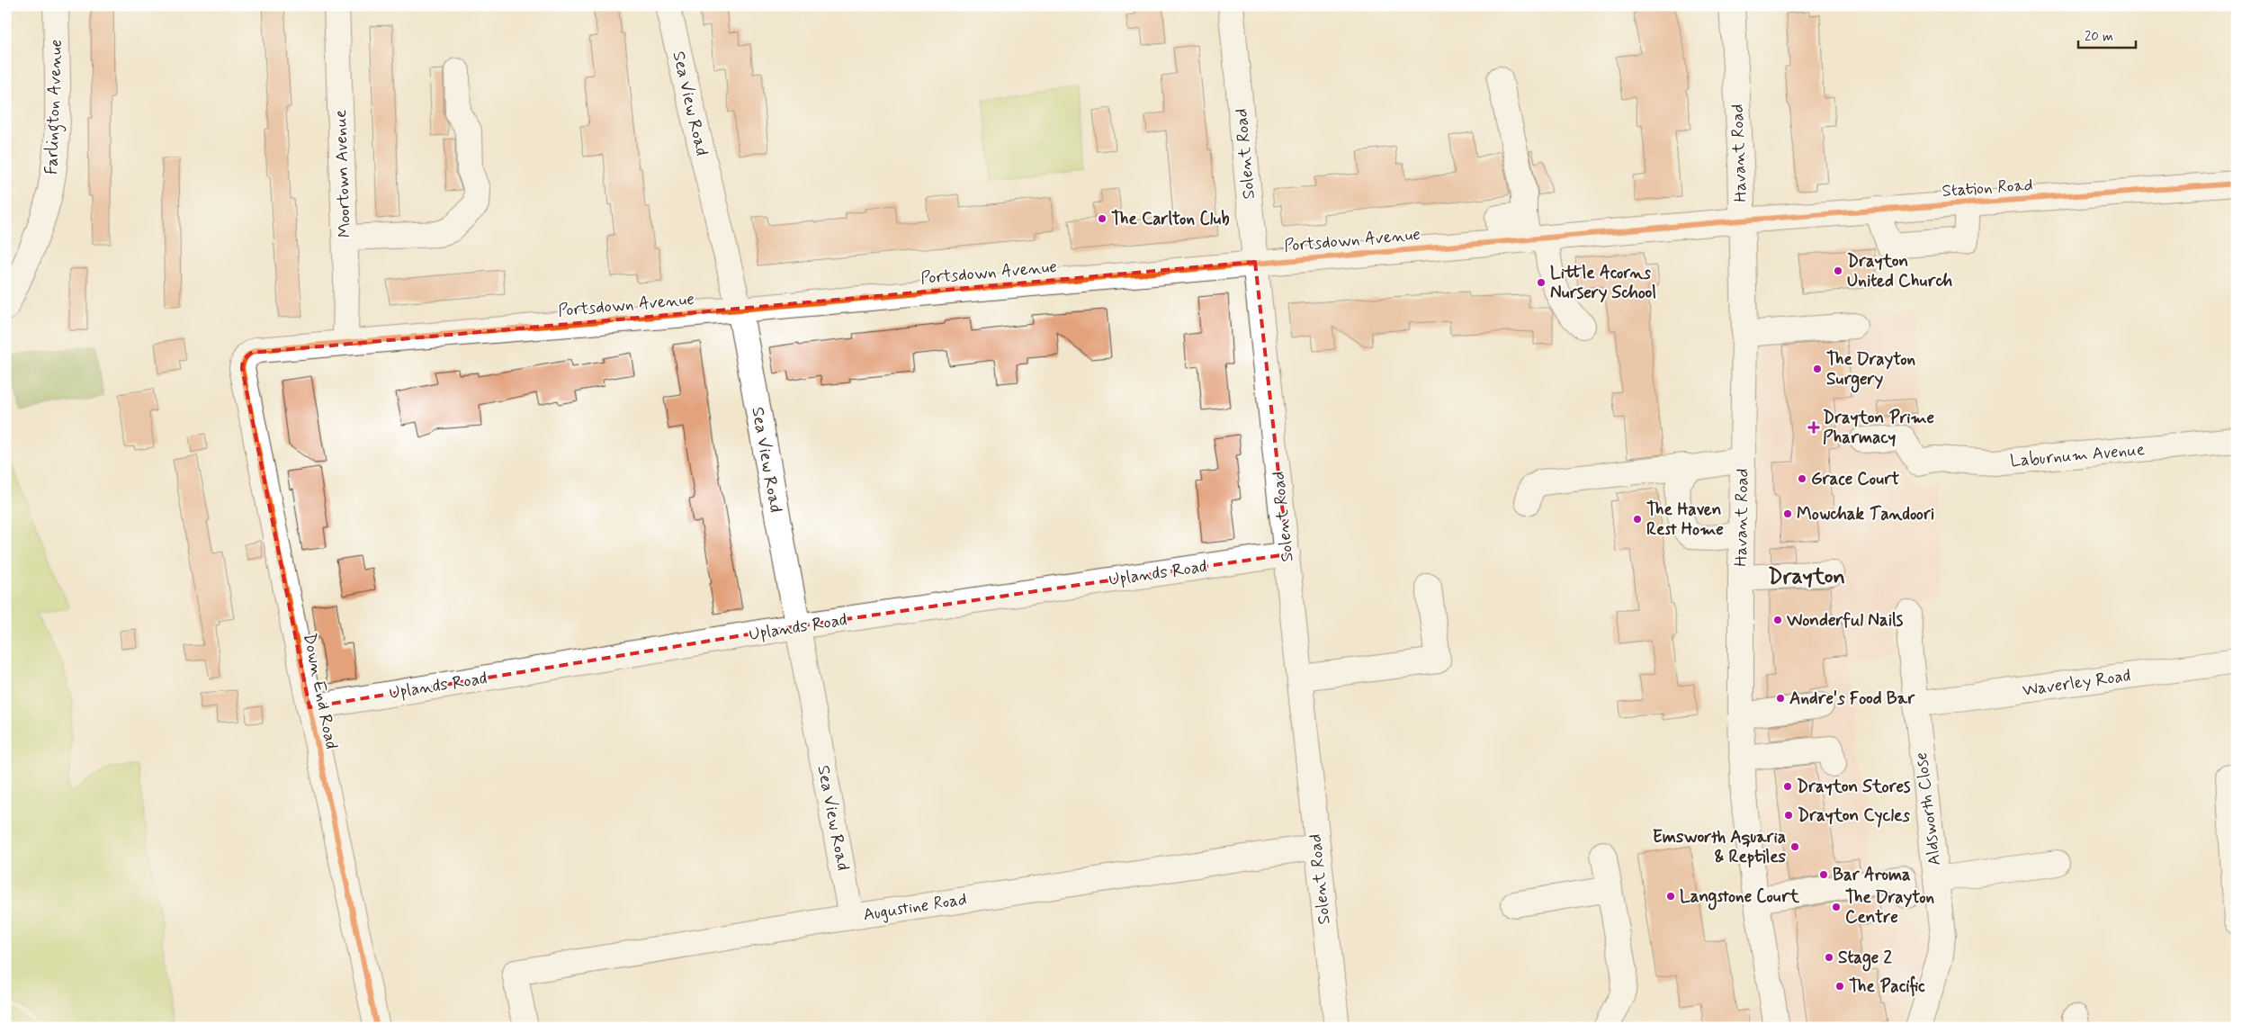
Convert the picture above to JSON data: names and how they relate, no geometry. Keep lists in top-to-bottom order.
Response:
{
  "streets": {
    "street": [
      "Sea View Road",
      "Farlington Avenue",
      "Havant Road",
      "Solent Road",
      "Moortown Avenue",
      "Station Road",
      "Portsdown Avenue",
      "Laburnum Avenue",
      "Uplands Road",
      "Waverley Road",
      "Down End Road",
      "Aldsworth Close",
      "Augustine Road"
    ]
  },
  "crossings": [
    ["Sea View Road", "Portsdown Avenue"],
    ["Sea View Road", "Uplands Road"],
    ["Sea View Road", "Augustine Road"],
    ["Havant Road", "Station Road"],
    ["Havant Road", "Portsdown Avenue"],
    ["Solent Road", "Portsdown Avenue"],
    ["Solent Road", "Uplands Road"],
    ["Solent Road", "Augustine Road"],
    ["Moortown Avenue", "Portsdown Avenue"],
    ["Station Road", "Portsdown Avenue"],
    ["Portsdown Avenue", "Down End Road"],
    ["Uplands Road", "Down End Road"],
    ["Waverley Road", "Aldsworth Close"]
  ],
  "districts": ["Drayton"],
  "places": {
    "other": [
      "The Carlton Club",
      "Drayton United Church",
      "Little Acorns Nursery School",
      "The Drayton Surgery",
      "Grace Court",
      "Mowchak Tandoori",
      "The Haven Rest Home",
      "Wonderful Nails",
      "Andre's Food Bar",
      "Drayton Stores",
      "Drayton Cycles",
      "Emsworth Aquaria & Reptiles",
      "Bar Aroma",
      "Langstone Court",
      "The Drayton Centre",
      "Stage 2",
      "The Pacific"
    ],
    "health": ["Drayton Prime Pharmacy"]
  },
  "scale_bar": "20 m"
}
